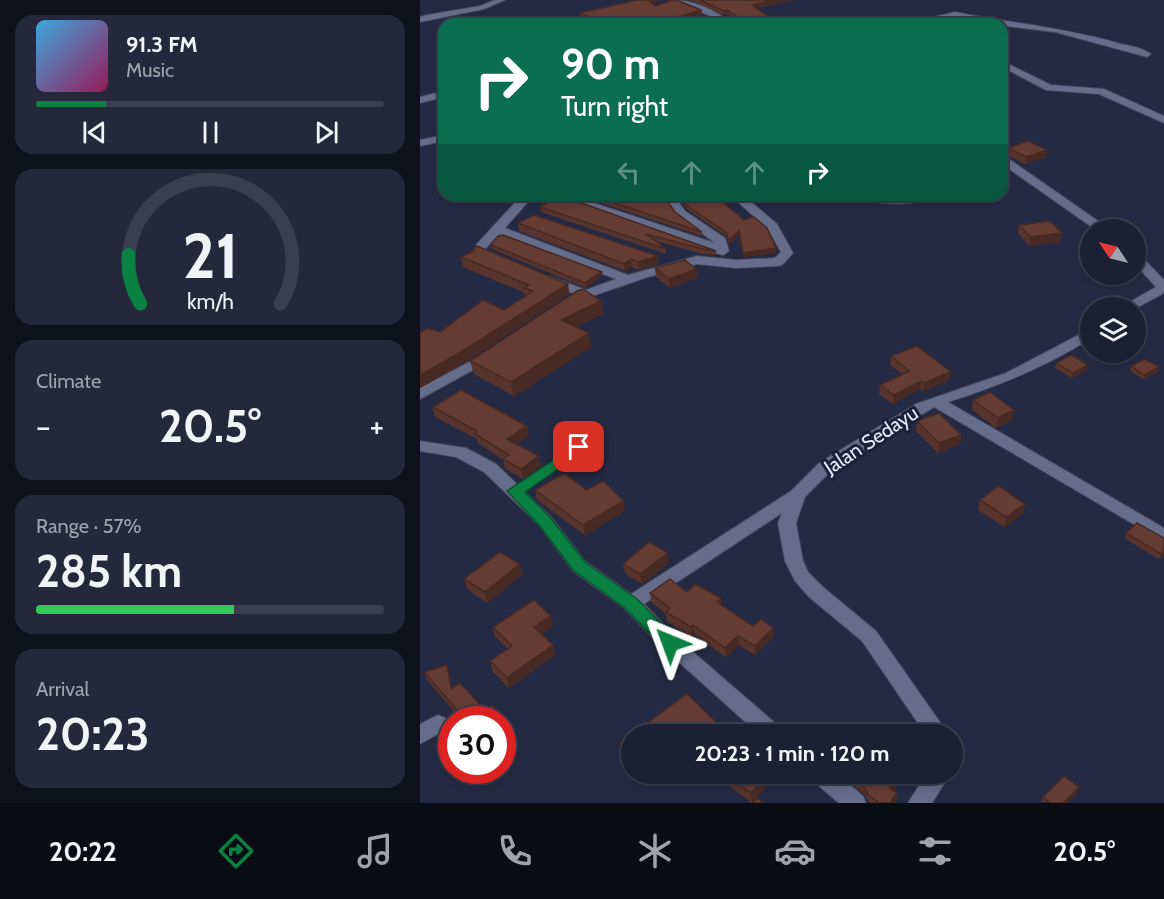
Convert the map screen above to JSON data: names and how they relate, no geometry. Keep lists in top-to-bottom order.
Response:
{
  "streets": {
    "street": ["Jalan Sedayu"]
  },
  "north": "top left",
  "page": {
    "turn": ["90 m", "Turn right"],
    "song": ["91.3 FM", "Music"],
    "tile": [
      "Climate",
      ["Range · 57%", "285 km"],
      ["Arrival", "20:23"]
    ],
    "heat": ["−", "20.5°", "+"],
    "limit": "30",
    "trip": "20:23 · 1 min · 120 m",
    "tabs": ["20:22", "20.5°"],
    "gauge": ["21", "km/h"]
  }
}
